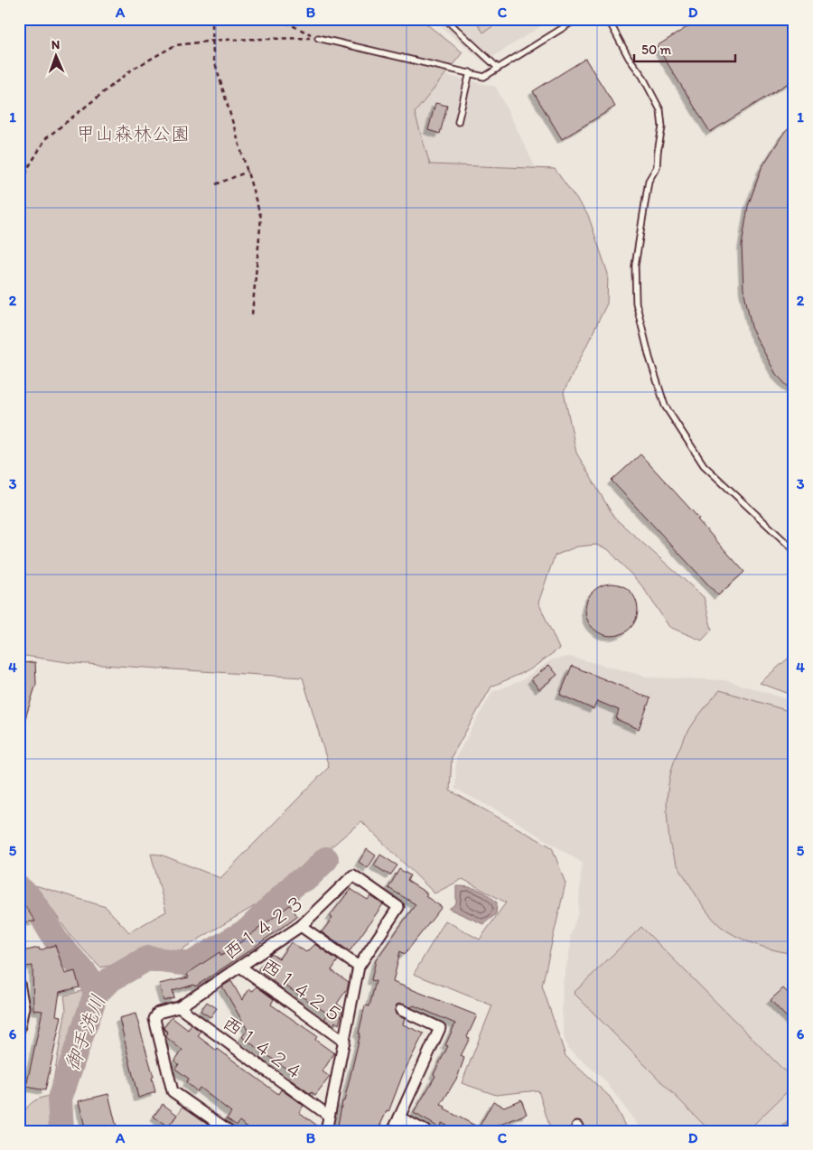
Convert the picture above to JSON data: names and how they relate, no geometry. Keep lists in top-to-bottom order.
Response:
{
  "streets": {
    "street": ["西１４２３", "西１４２５", "西１４２４"]
  },
  "crossings": [
    ["西１４２３", "西１４２５"],
    ["西１４２３", "西１４２４"]
  ],
  "water": ["御手洗川"],
  "parks": ["甲山森林公園"],
  "scale_bar": "50 m",
  "north": "top",
  "grid": {
    "columns": [
      "A",
      "B",
      "C",
      "D"
    ],
    "rows": [
      "1",
      "2",
      "3",
      "4",
      "5",
      "6"
    ]
  }
}
